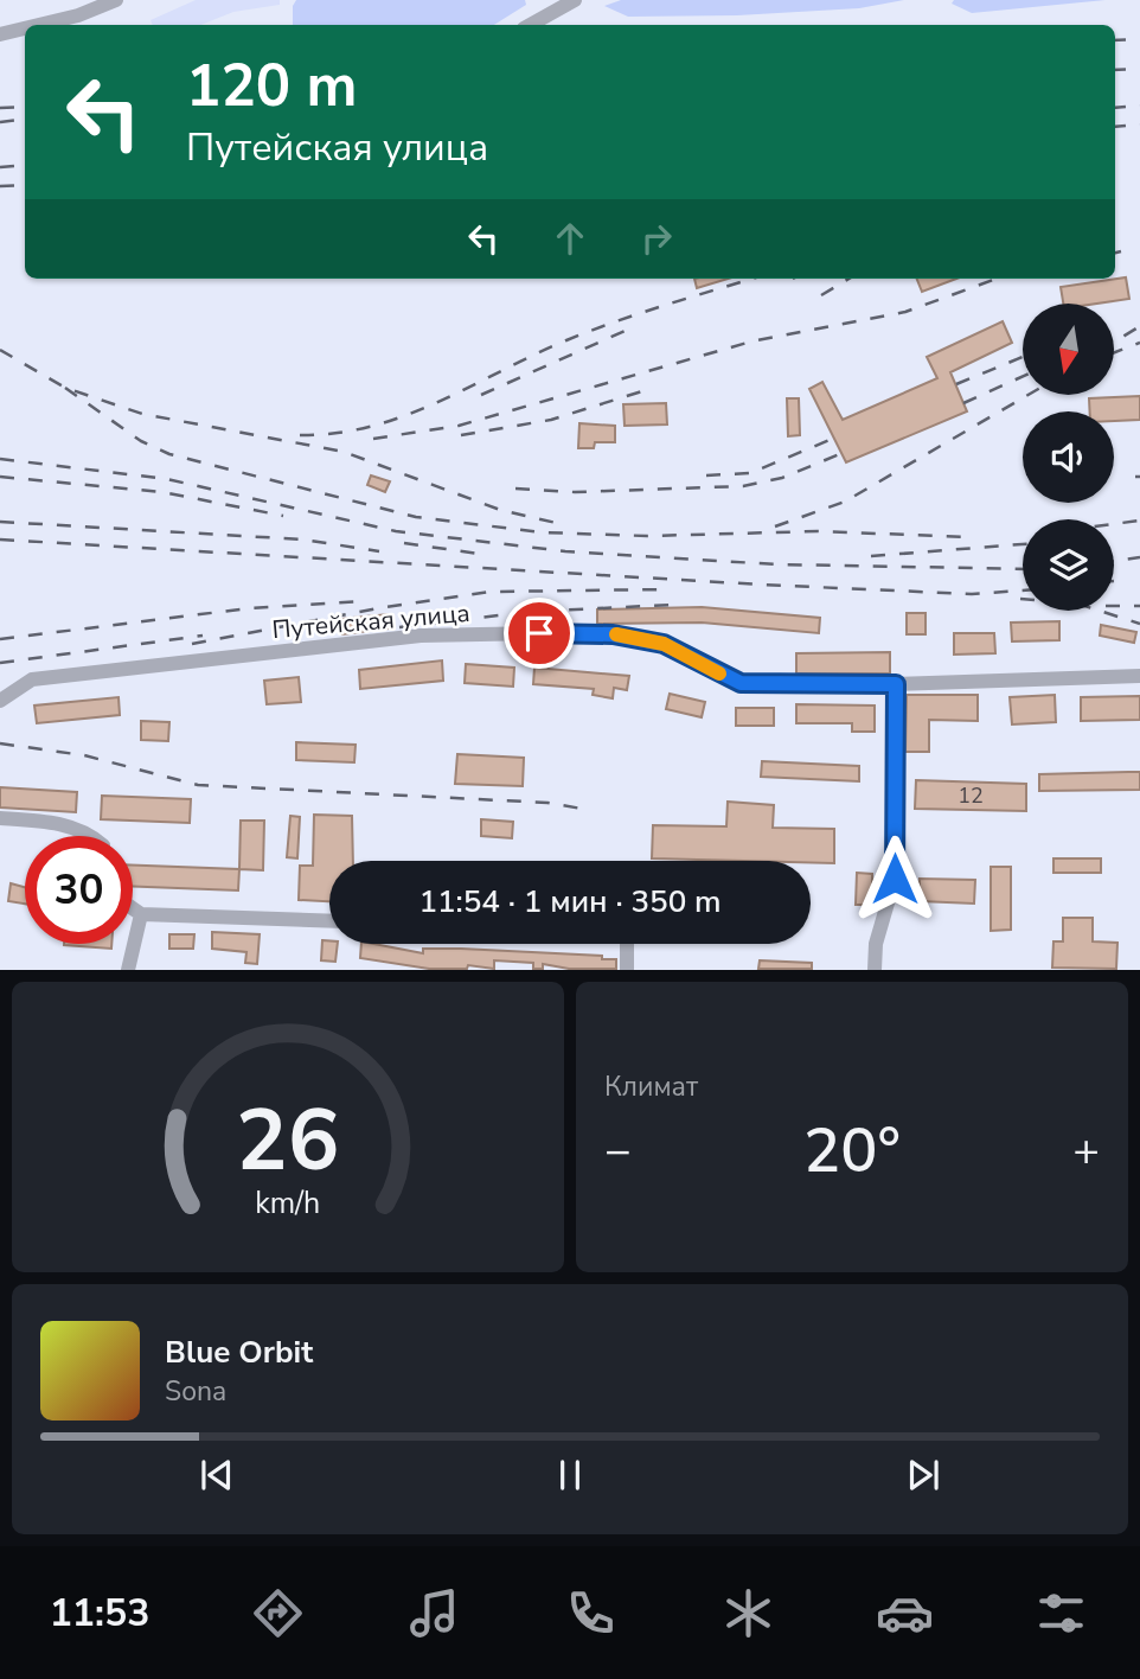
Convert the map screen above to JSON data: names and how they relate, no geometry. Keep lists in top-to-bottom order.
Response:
{
  "streets": {
    "street": ["Путейская улица"]
  },
  "house_numbers": ["12"],
  "north": "bottom",
  "page": {
    "turn": ["120 m", "Путейская улица"],
    "limit": "30",
    "trip": "11:54 · 1 мин · 350 m",
    "tile": "Климат",
    "heat": ["−", "20°", "+"],
    "song": ["Blue Orbit", "Sona"],
    "tabs": "11:53",
    "gauge": ["26", "km/h"]
  }
}
